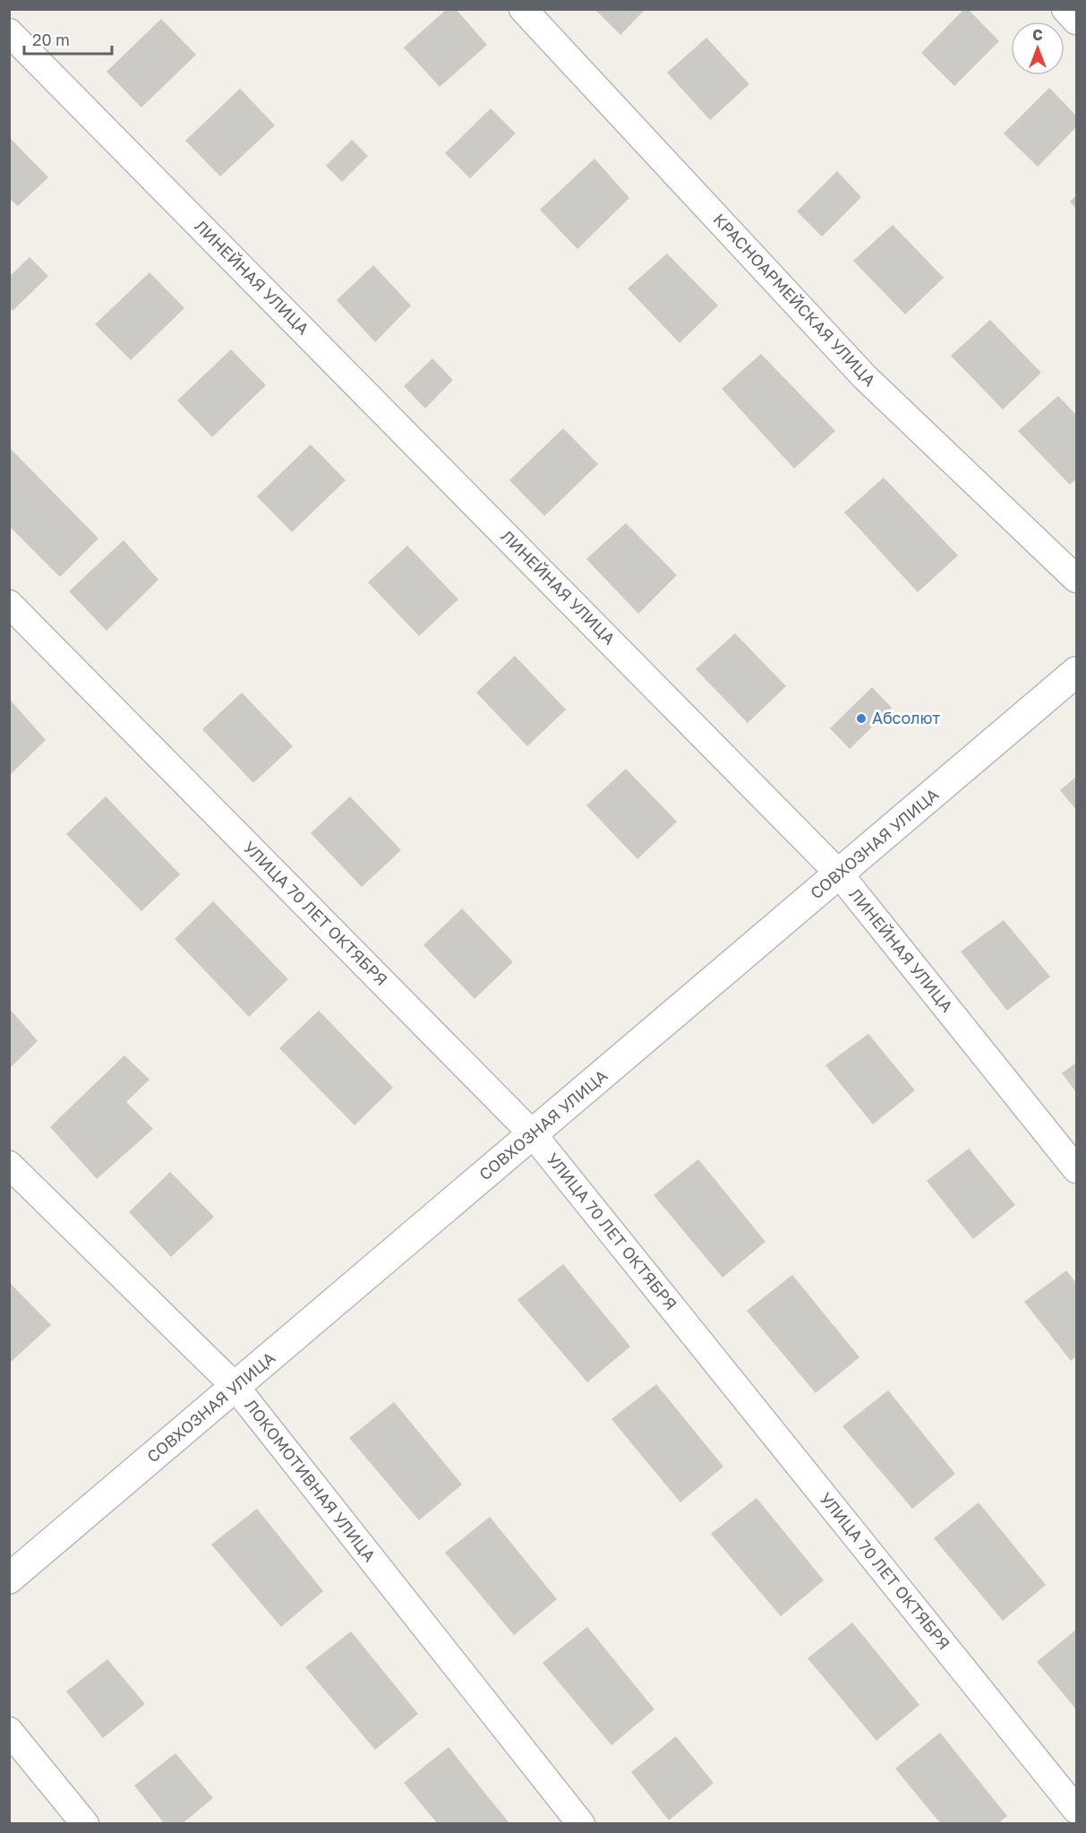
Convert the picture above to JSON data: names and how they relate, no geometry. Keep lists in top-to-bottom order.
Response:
{
  "streets": {
    "street": [
      "ЛИНЕЙНАЯ УЛИЦА",
      "КРАСНОАРМЕЙСКАЯ УЛИЦА",
      "СОВХОЗНАЯ УЛИЦА",
      "УЛИЦА 70 ЛЕТ ОКТЯБРЯ",
      "ЛОКОМОТИВНАЯ УЛИЦА"
    ]
  },
  "crossings": [
    ["ЛИНЕЙНАЯ УЛИЦА", "СОВХОЗНАЯ УЛИЦА"],
    ["СОВХОЗНАЯ УЛИЦА", "УЛИЦА 70 ЛЕТ ОКТЯБРЯ"],
    ["СОВХОЗНАЯ УЛИЦА", "ЛОКОМОТИВНАЯ УЛИЦА"]
  ],
  "places": ["Абсолют"],
  "scale_bar": "20 m",
  "north": "top"
}
